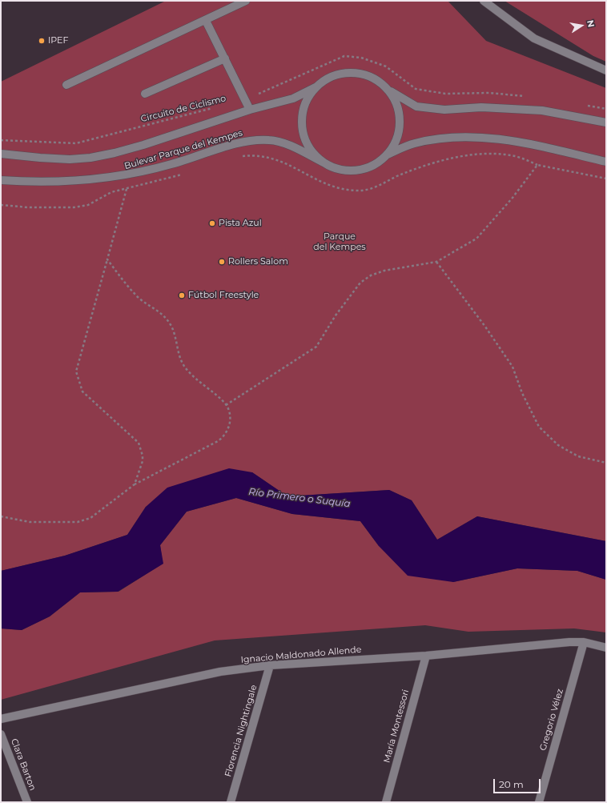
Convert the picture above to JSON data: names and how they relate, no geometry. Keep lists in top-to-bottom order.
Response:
{
  "streets": {
    "street": [
      "Bulevar Parque del Kempes",
      "Ignacio Maldonado Allende",
      "Gregorio Vélez",
      "María Montessori",
      "Florencia Nightingale",
      "Clara Barton"
    ],
    "path": ["Circuito de Ciclismo"]
  },
  "crossings": [
    ["Ignacio Maldonado Allende", "Gregorio Vélez"],
    ["Ignacio Maldonado Allende", "María Montessori"],
    ["Ignacio Maldonado Allende", "Florencia Nightingale"]
  ],
  "water": ["Río Primero o Suquía"],
  "parks": ["Parque del Kempes"],
  "places": [
    "IPEF",
    "Pista Azul",
    "Rollers Salom",
    "Fútbol Freestyle"
  ],
  "scale_bar": "20 m",
  "north": "right"
}
